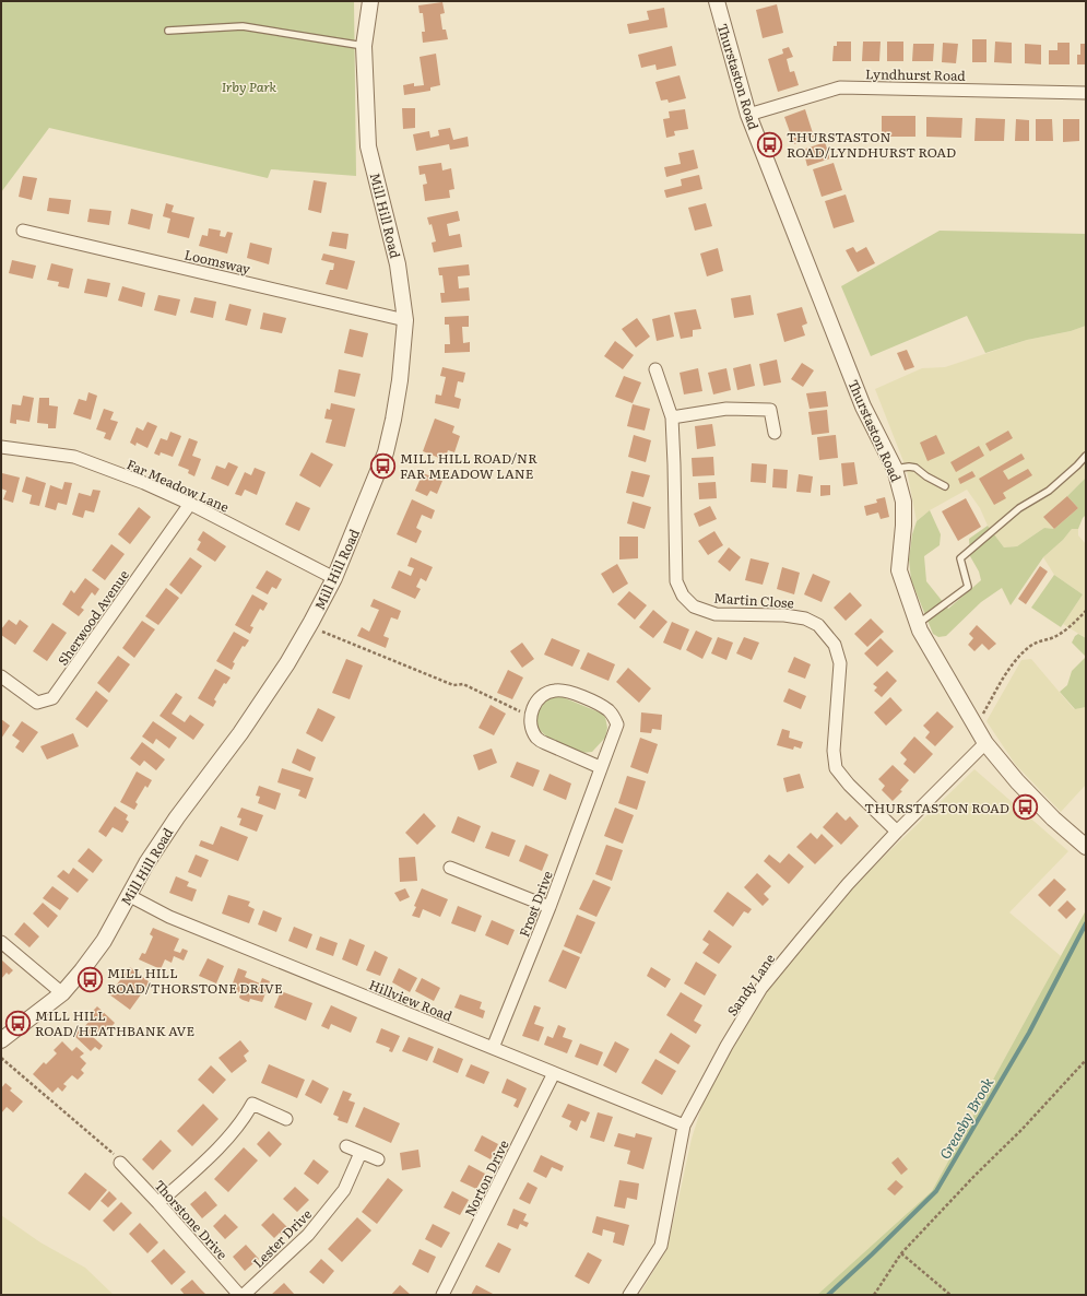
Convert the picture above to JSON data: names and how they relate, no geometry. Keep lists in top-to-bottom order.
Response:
{
  "streets": {
    "street": [
      "Lyndhurst Road",
      "Thurstaston Road",
      "Mill Hill Road",
      "Loomsway",
      "Far Meadow Lane",
      "Martin Close",
      "Sherwood Avenue",
      "Frost Drive",
      "Sandy Lane",
      "Hillview Road",
      "Norton Drive",
      "Thorstone Drive",
      "Lester Drive"
    ]
  },
  "crossings": [
    ["Lyndhurst Road", "Thurstaston Road"],
    ["Thurstaston Road", "Sandy Lane"],
    ["Mill Hill Road", "Loomsway"],
    ["Mill Hill Road", "Far Meadow Lane"],
    ["Mill Hill Road", "Hillview Road"],
    ["Far Meadow Lane", "Sherwood Avenue"],
    ["Martin Close", "Sandy Lane"],
    ["Frost Drive", "Hillview Road"],
    ["Sandy Lane", "Hillview Road"],
    ["Hillview Road", "Norton Drive"]
  ],
  "water": ["Greasby Brook"],
  "parks": ["Irby Park"],
  "places": {
    "bus stop": [
      "THURSTASTON ROAD/LYNDHURST ROAD",
      "MILL HILL ROAD/NR FAR MEADOW LANE",
      "THURSTASTON ROAD",
      "MILL HILL ROAD/THORSTONE DRIVE",
      "MILL HILL ROAD/HEATHBANK AVE"
    ]
  }
}
